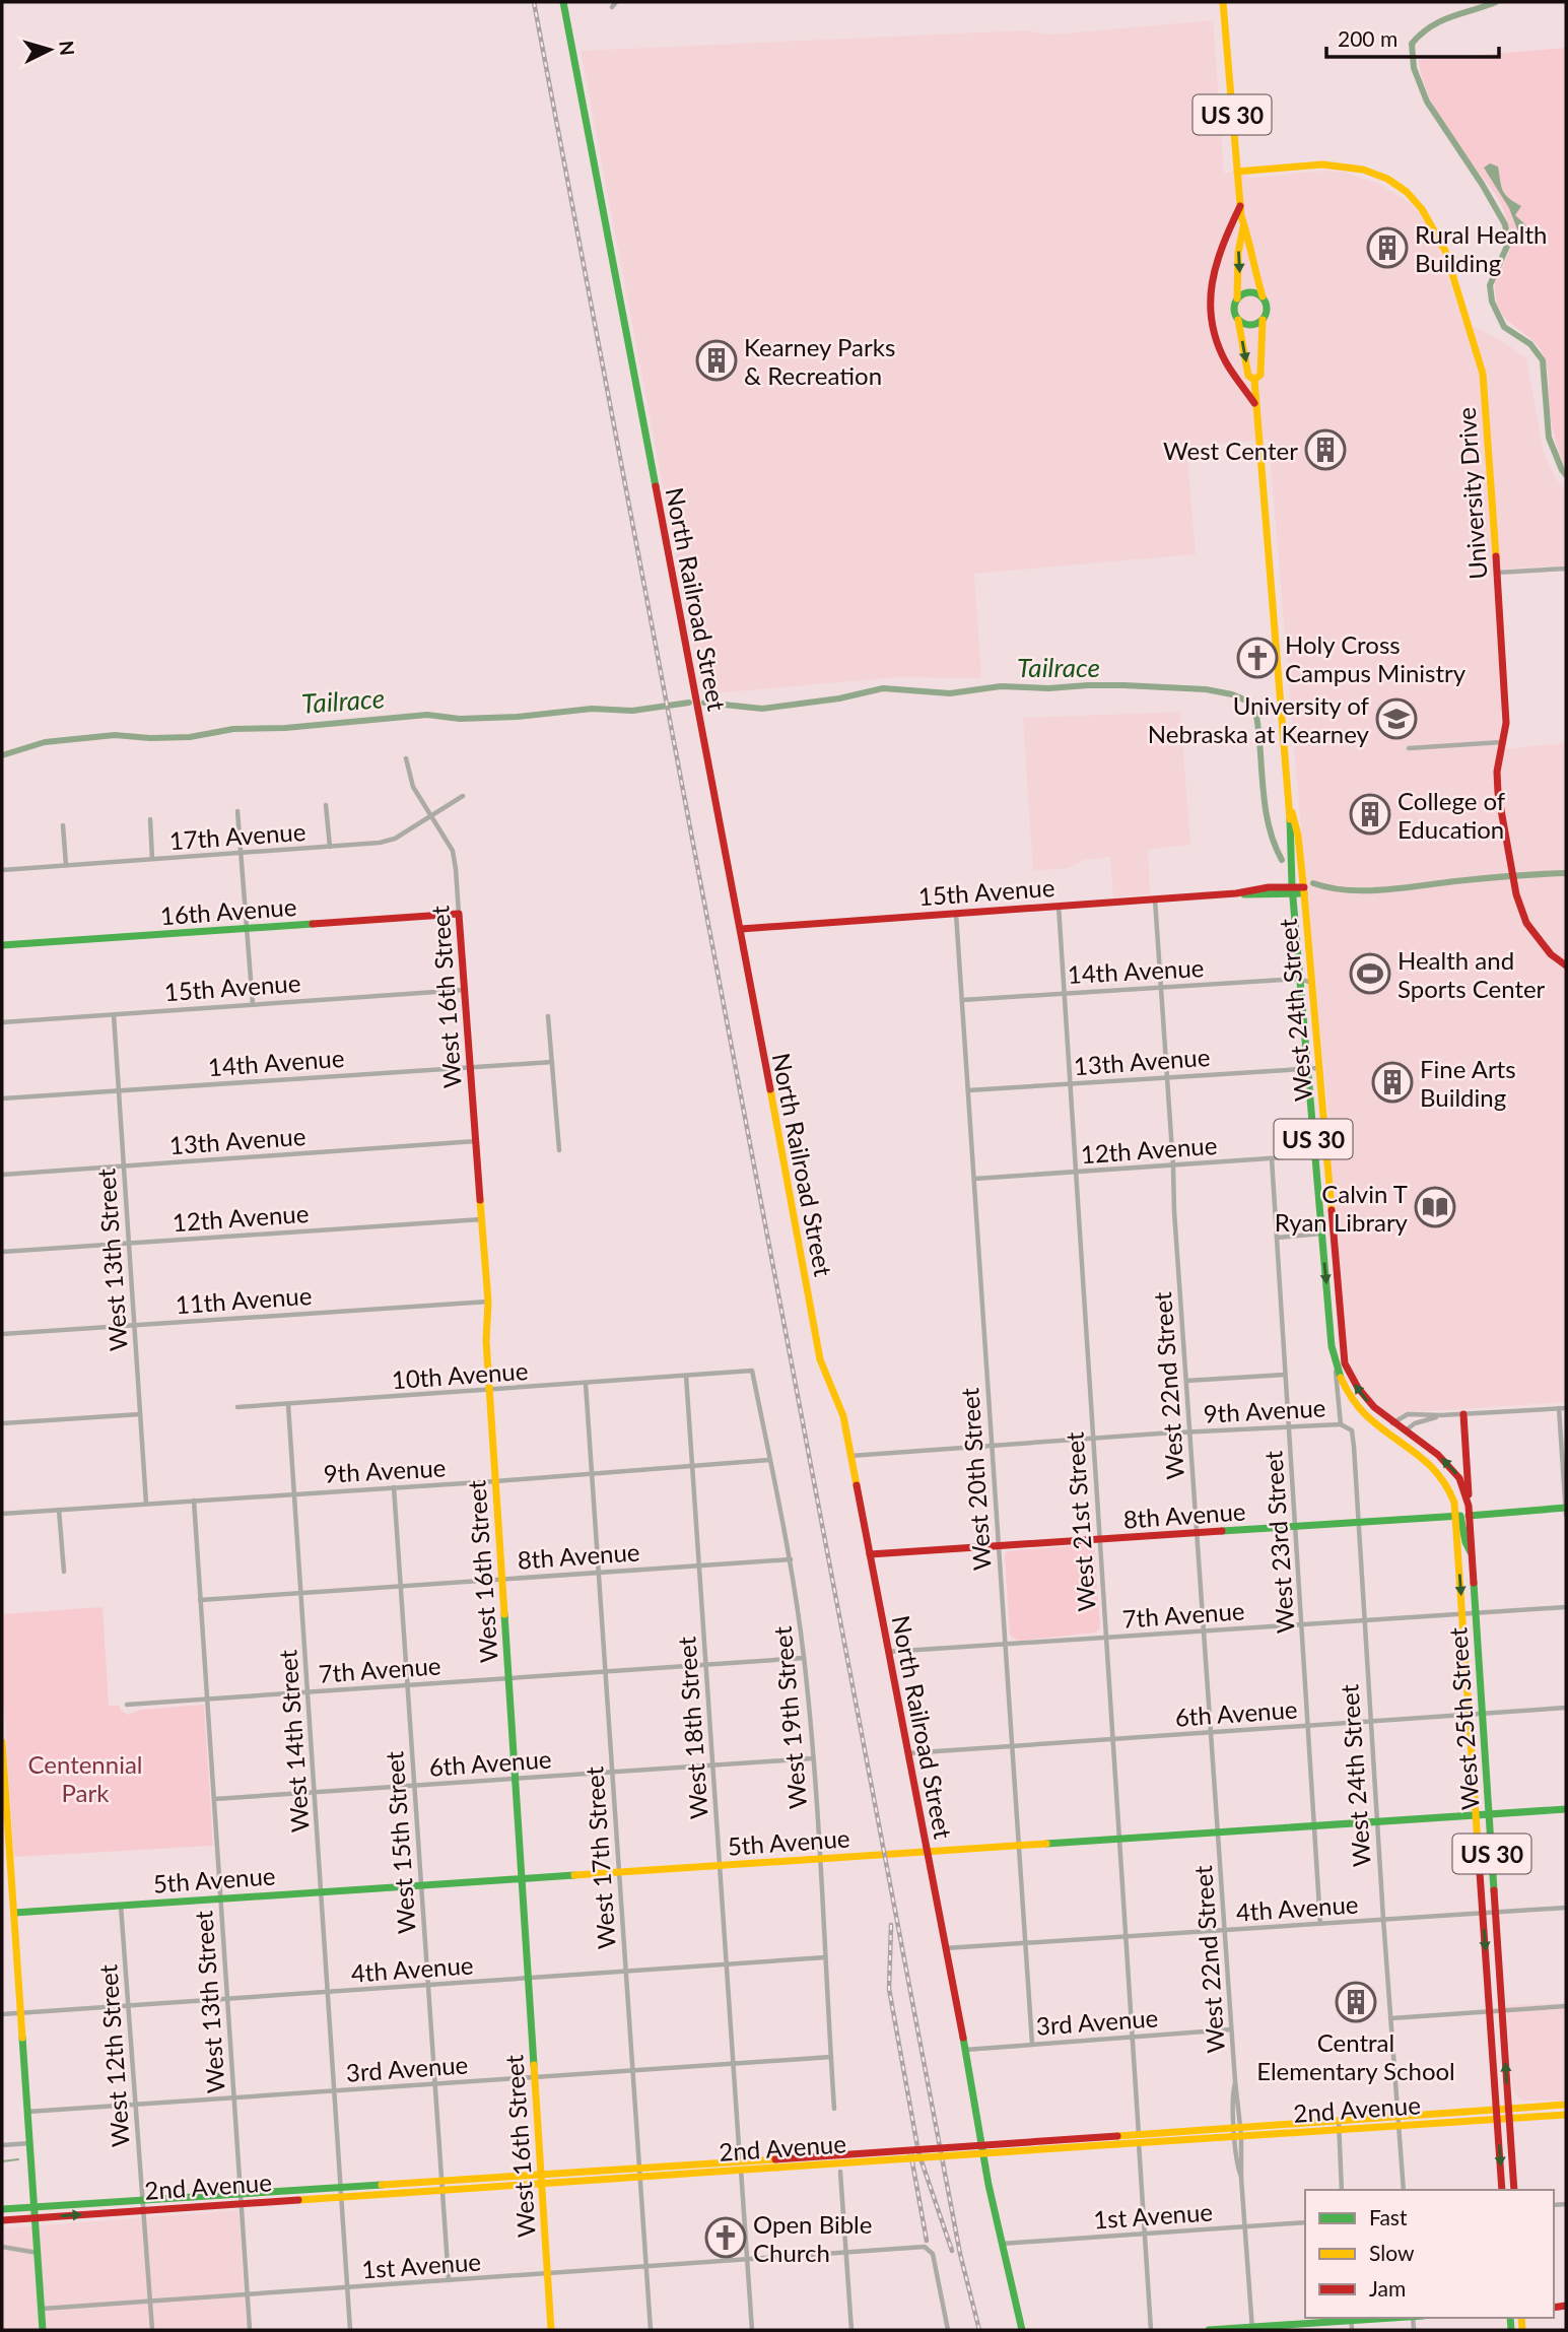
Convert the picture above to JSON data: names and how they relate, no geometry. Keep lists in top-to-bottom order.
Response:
{
  "streets": {
    "main road": [
      "US 30",
      "University Drive",
      "North Railroad Street",
      "15th Avenue",
      "16th Avenue",
      "West 16th Street",
      "West 24th Street",
      "8th Avenue",
      "West 25th Street",
      "5th Avenue",
      "2nd Avenue"
    ],
    "street": [
      "17th Avenue",
      "14th Avenue",
      "13th Avenue",
      "12th Avenue",
      "West 13th Street",
      "11th Avenue",
      "10th Avenue",
      "West 22nd Street",
      "9th Avenue",
      "West 20th Street",
      "West 21st Street",
      "West 23rd Street",
      "7th Avenue",
      "6th Avenue",
      "West 19th Street",
      "West 18th Street",
      "West 14th Street",
      "West 15th Street",
      "West 17th Street",
      "4th Avenue",
      "3rd Avenue",
      "West 12th Street",
      "1st Avenue"
    ]
  },
  "crossings": [
    ["US 30", "University Drive"],
    ["US 30", "West 24th Street"],
    ["North Railroad Street", "15th Avenue"],
    ["North Railroad Street", "9th Avenue"],
    ["North Railroad Street", "8th Avenue"],
    ["North Railroad Street", "7th Avenue"],
    ["North Railroad Street", "6th Avenue"],
    ["North Railroad Street", "5th Avenue"],
    ["North Railroad Street", "4th Avenue"],
    ["North Railroad Street", "3rd Avenue"],
    ["North Railroad Street", "1st Avenue"],
    ["17th Avenue", "West 16th Street"],
    ["15th Avenue", "West 16th Street"],
    ["15th Avenue", "West 24th Street"],
    ["15th Avenue", "West 13th Street"],
    ["15th Avenue", "West 22nd Street"],
    ["15th Avenue", "West 20th Street"],
    ["15th Avenue", "West 21st Street"],
    ["16th Avenue", "West 16th Street"],
    ["14th Avenue", "West 16th Street"],
    ["14th Avenue", "West 24th Street"],
    ["14th Avenue", "West 13th Street"],
    ["14th Avenue", "West 22nd Street"],
    ["14th Avenue", "West 20th Street"],
    ["14th Avenue", "West 21st Street"],
    ["West 16th Street", "13th Avenue"],
    ["West 16th Street", "12th Avenue"],
    ["West 16th Street", "11th Avenue"],
    ["West 16th Street", "10th Avenue"],
    ["West 16th Street", "9th Avenue"],
    ["West 16th Street", "8th Avenue"],
    ["West 16th Street", "7th Avenue"],
    ["West 16th Street", "6th Avenue"],
    ["West 16th Street", "5th Avenue"],
    ["West 16th Street", "4th Avenue"],
    ["West 16th Street", "3rd Avenue"],
    ["West 16th Street", "2nd Avenue"],
    ["West 16th Street", "1st Avenue"],
    ["West 24th Street", "13th Avenue"],
    ["West 24th Street", "12th Avenue"],
    ["West 24th Street", "9th Avenue"],
    ["West 24th Street", "8th Avenue"],
    ["West 24th Street", "7th Avenue"],
    ["West 24th Street", "6th Avenue"],
    ["West 24th Street", "West 25th Street"],
    ["West 24th Street", "5th Avenue"],
    ["West 24th Street", "4th Avenue"],
    ["West 24th Street", "2nd Avenue"],
    ["13th Avenue", "West 13th Street"],
    ["13th Avenue", "West 22nd Street"],
    ["13th Avenue", "West 20th Street"],
    ["13th Avenue", "West 21st Street"],
    ["12th Avenue", "West 13th Street"],
    ["12th Avenue", "West 22nd Street"],
    ["12th Avenue", "West 20th Street"],
    ["12th Avenue", "West 21st Street"],
    ["12th Avenue", "West 23rd Street"],
    ["West 13th Street", "11th Avenue"],
    ["West 13th Street", "9th Avenue"],
    ["West 13th Street", "8th Avenue"],
    ["West 13th Street", "7th Avenue"],
    ["West 13th Street", "6th Avenue"],
    ["West 13th Street", "5th Avenue"],
    ["West 13th Street", "4th Avenue"],
    ["West 13th Street", "3rd Avenue"],
    ["West 13th Street", "2nd Avenue"],
    ["West 13th Street", "1st Avenue"],
    ["10th Avenue", "West 19th Street"],
    ["10th Avenue", "West 18th Street"],
    ["10th Avenue", "West 14th Street"],
    ["10th Avenue", "West 17th Street"],
    ["West 22nd Street", "9th Avenue"],
    ["West 22nd Street", "8th Avenue"],
    ["West 22nd Street", "7th Avenue"],
    ["West 22nd Street", "6th Avenue"],
    ["West 22nd Street", "5th Avenue"],
    ["West 22nd Street", "4th Avenue"],
    ["West 22nd Street", "3rd Avenue"],
    ["West 22nd Street", "2nd Avenue"],
    ["West 22nd Street", "1st Avenue"],
    ["9th Avenue", "West 20th Street"],
    ["9th Avenue", "West 21st Street"],
    ["9th Avenue", "West 23rd Street"],
    ["9th Avenue", "West 19th Street"],
    ["9th Avenue", "West 18th Street"],
    ["9th Avenue", "West 14th Street"],
    ["9th Avenue", "West 15th Street"],
    ["9th Avenue", "West 17th Street"],
    ["West 20th Street", "8th Avenue"],
    ["West 20th Street", "7th Avenue"],
    ["West 20th Street", "6th Avenue"],
    ["West 20th Street", "5th Avenue"],
    ["West 20th Street", "4th Avenue"],
    ["West 20th Street", "3rd Avenue"],
    ["8th Avenue", "West 21st Street"],
    ["8th Avenue", "West 23rd Street"],
    ["8th Avenue", "West 19th Street"],
    ["8th Avenue", "West 25th Street"],
    ["8th Avenue", "West 18th Street"],
    ["8th Avenue", "West 14th Street"],
    ["8th Avenue", "West 15th Street"],
    ["8th Avenue", "West 17th Street"],
    ["West 21st Street", "7th Avenue"],
    ["West 21st Street", "6th Avenue"],
    ["West 21st Street", "5th Avenue"],
    ["West 21st Street", "4th Avenue"],
    ["West 21st Street", "3rd Avenue"],
    ["West 21st Street", "2nd Avenue"],
    ["West 21st Street", "1st Avenue"],
    ["West 23rd Street", "7th Avenue"],
    ["West 23rd Street", "6th Avenue"],
    ["West 23rd Street", "5th Avenue"],
    ["West 23rd Street", "4th Avenue"],
    ["7th Avenue", "West 19th Street"],
    ["7th Avenue", "West 25th Street"],
    ["7th Avenue", "West 18th Street"],
    ["7th Avenue", "West 14th Street"],
    ["7th Avenue", "West 15th Street"],
    ["7th Avenue", "West 17th Street"],
    ["6th Avenue", "West 19th Street"],
    ["6th Avenue", "West 25th Street"],
    ["6th Avenue", "West 18th Street"],
    ["6th Avenue", "West 14th Street"],
    ["6th Avenue", "West 15th Street"],
    ["6th Avenue", "West 17th Street"],
    ["West 19th Street", "5th Avenue"],
    ["West 19th Street", "4th Avenue"],
    ["West 19th Street", "3rd Avenue"],
    ["West 25th Street", "5th Avenue"],
    ["West 25th Street", "4th Avenue"],
    ["West 25th Street", "2nd Avenue"],
    ["West 18th Street", "5th Avenue"],
    ["West 18th Street", "4th Avenue"],
    ["West 18th Street", "3rd Avenue"],
    ["West 18th Street", "2nd Avenue"],
    ["West 18th Street", "1st Avenue"],
    ["West 14th Street", "5th Avenue"],
    ["West 14th Street", "4th Avenue"],
    ["West 14th Street", "3rd Avenue"],
    ["West 14th Street", "2nd Avenue"],
    ["West 14th Street", "1st Avenue"],
    ["5th Avenue", "West 15th Street"],
    ["5th Avenue", "West 17th Street"],
    ["5th Avenue", "West 12th Street"],
    ["West 15th Street", "4th Avenue"],
    ["West 15th Street", "3rd Avenue"],
    ["West 15th Street", "2nd Avenue"],
    ["West 15th Street", "1st Avenue"],
    ["West 17th Street", "4th Avenue"],
    ["West 17th Street", "3rd Avenue"],
    ["West 17th Street", "2nd Avenue"],
    ["West 17th Street", "1st Avenue"],
    ["4th Avenue", "West 12th Street"],
    ["3rd Avenue", "West 12th Street"],
    ["West 12th Street", "2nd Avenue"],
    ["West 12th Street", "1st Avenue"]
  ],
  "water": ["Tailrace"],
  "parks": ["Centennial Park"],
  "places": {
    "building": [
      "Rural Health Building",
      "Kearney Parks & Recreation",
      "West Center",
      "College of Education",
      "Fine Arts Building",
      "Central Elementary School"
    ],
    "church": ["Holy Cross Campus Ministry", "Open Bible Church"],
    "school or university": ["University of Nebraska at Kearney"],
    "sports": ["Health and Sports Center"],
    "library": ["Calvin T Ryan Library"]
  },
  "legend": ["Fast", "Slow", "Jam"],
  "scale_bar": "200 m",
  "north": "right"
}
